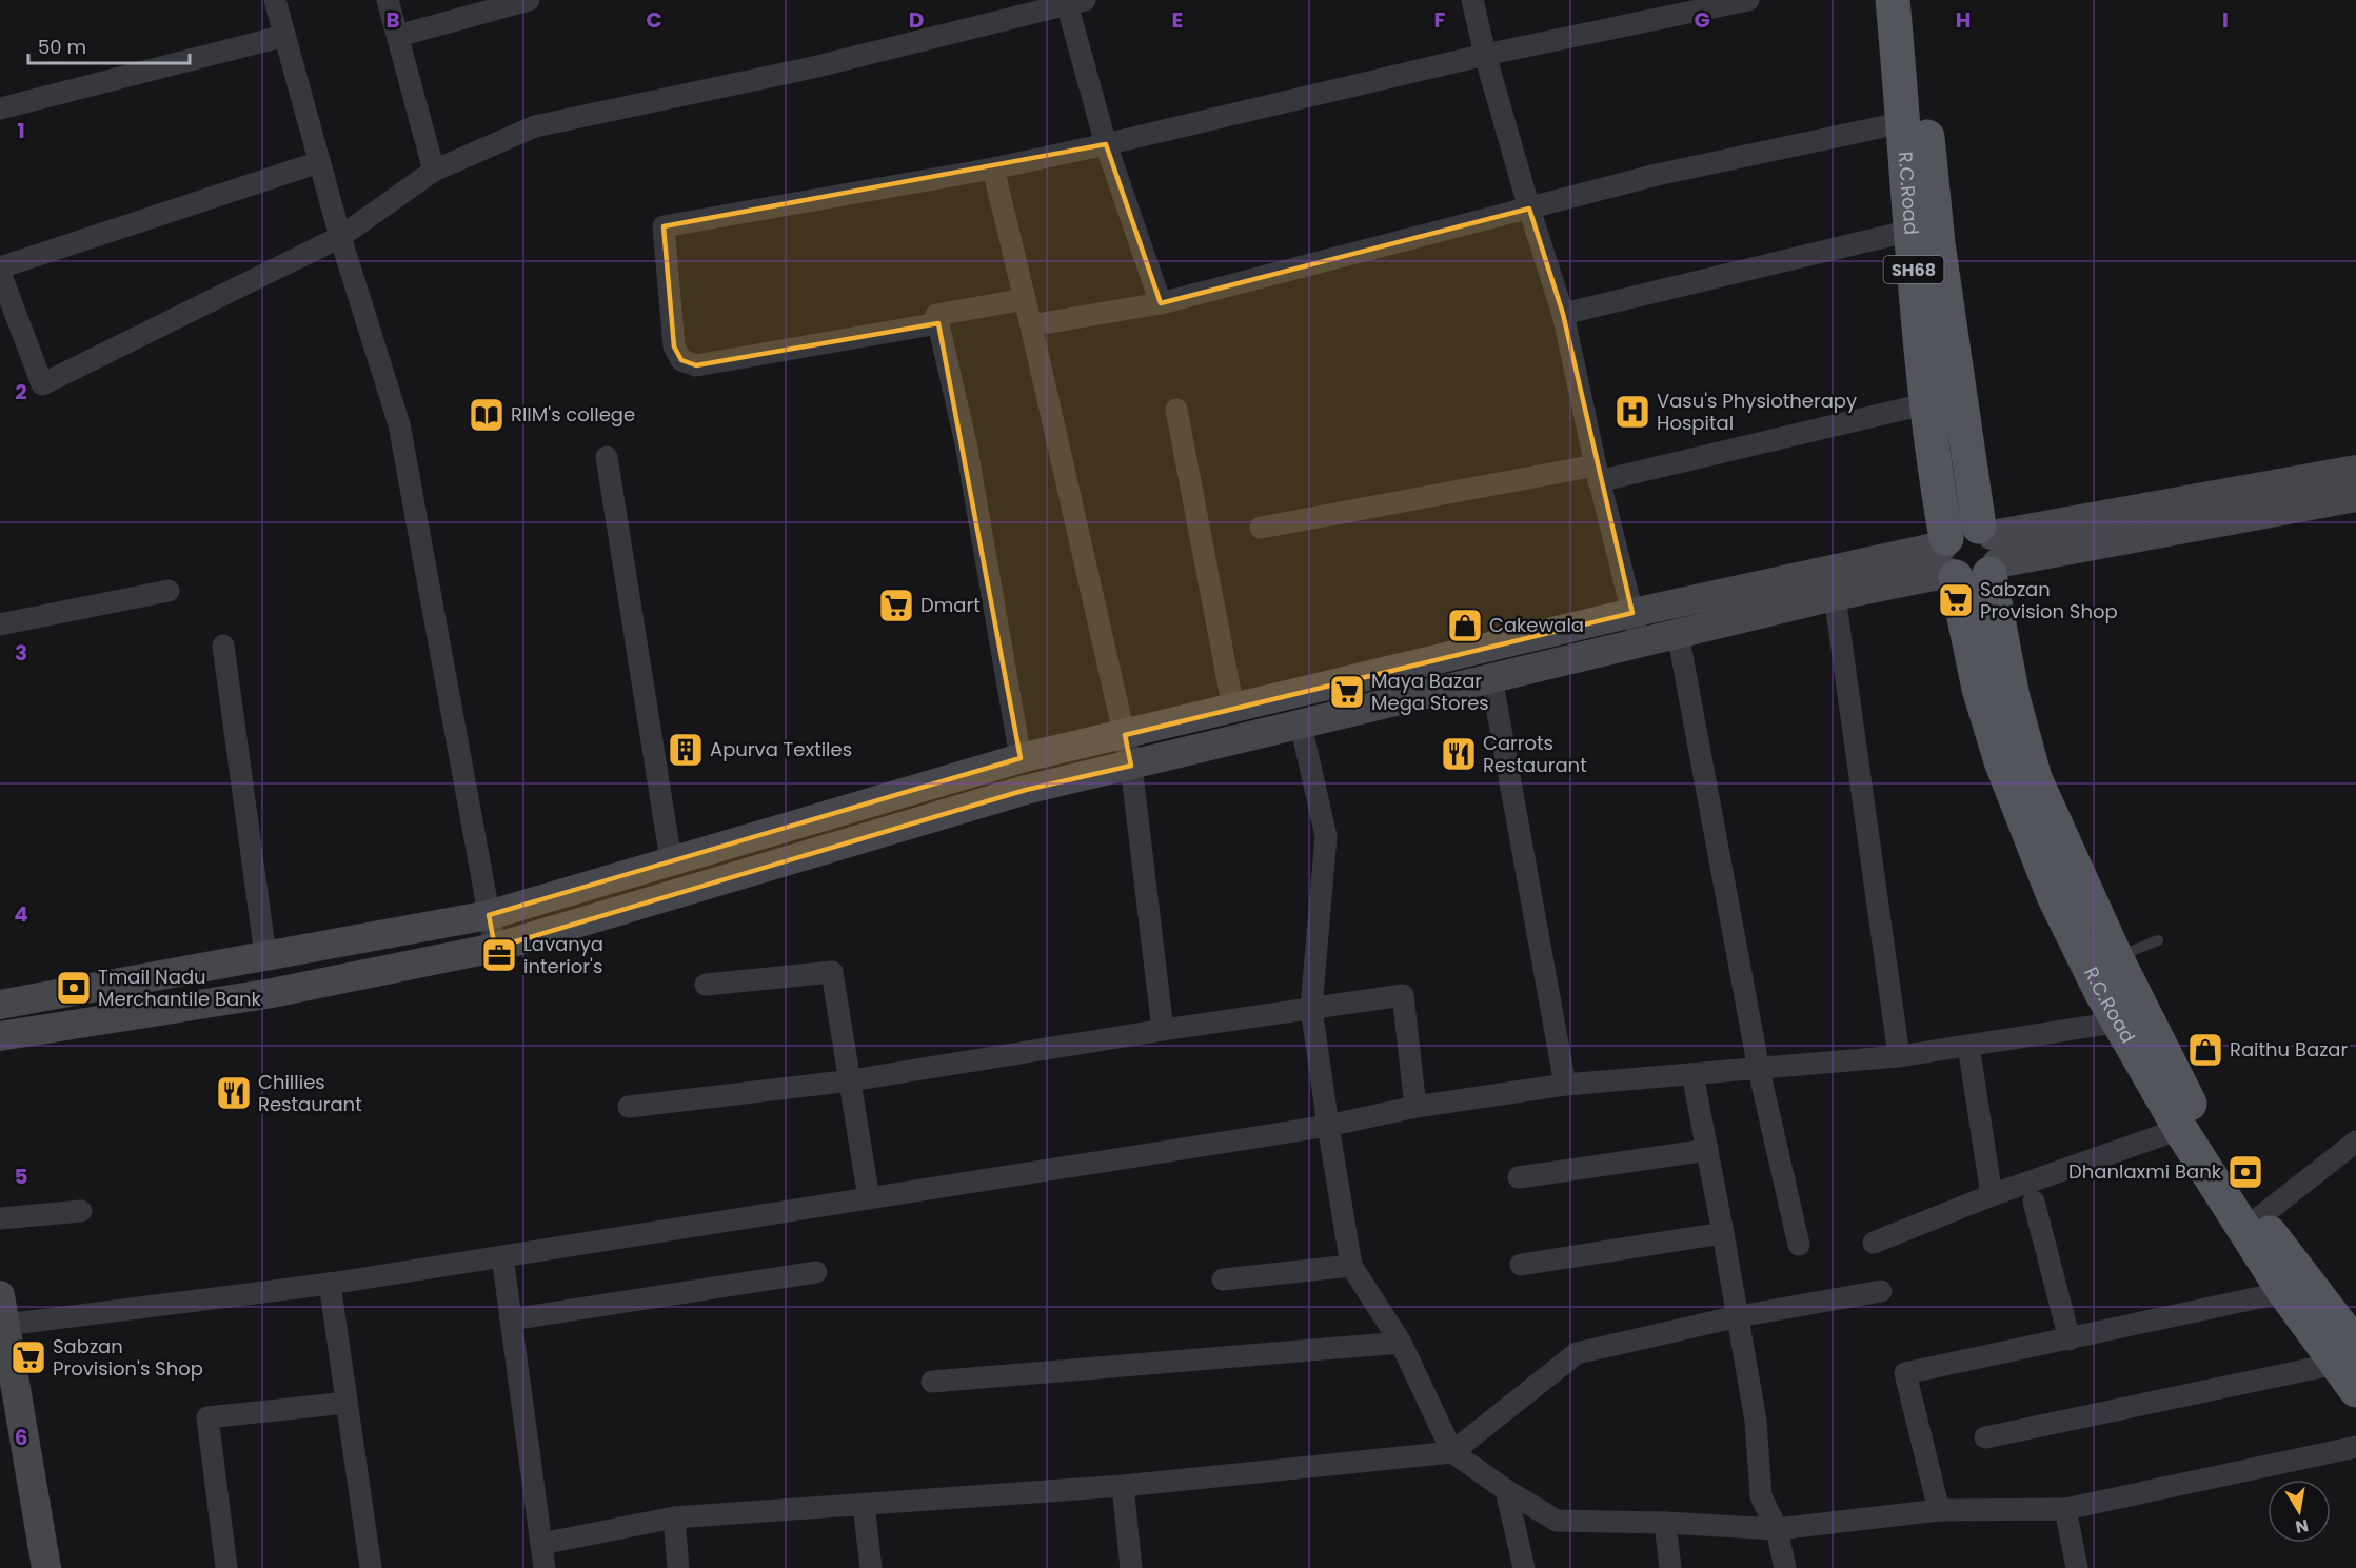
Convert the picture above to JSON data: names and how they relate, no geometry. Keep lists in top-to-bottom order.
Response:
{
  "streets": {
    "main road": ["R.C.Road", "SH68"]
  },
  "places": {
    "hospital": ["Vasu's Physiotherapy Hospital"],
    "library": ["RIIM's college"],
    "supermarket": [
      "Sabzan Provision Shop",
      "Dmart",
      "Maya Bazar Mega Stores",
      "Sabzan Provision's Shop"
    ],
    "shop": ["Cakewala", "Raithu Bazar"],
    "building": ["Apurva Textiles"],
    "restaurant": ["Carrots Restaurant", "Chillies Restaurant"],
    "office": ["Lavanya interior's"],
    "bank": ["Tmail Nadu Merchantile Bank", "Dhanlaxmi Bank"]
  },
  "scale_bar": "50 m",
  "north": "bottom",
  "grid": {
    "columns": [
      "B",
      "C",
      "D",
      "E",
      "F",
      "G",
      "H",
      "I"
    ],
    "rows": [
      "1",
      "2",
      "3",
      "4",
      "5",
      "6"
    ]
  }
}
